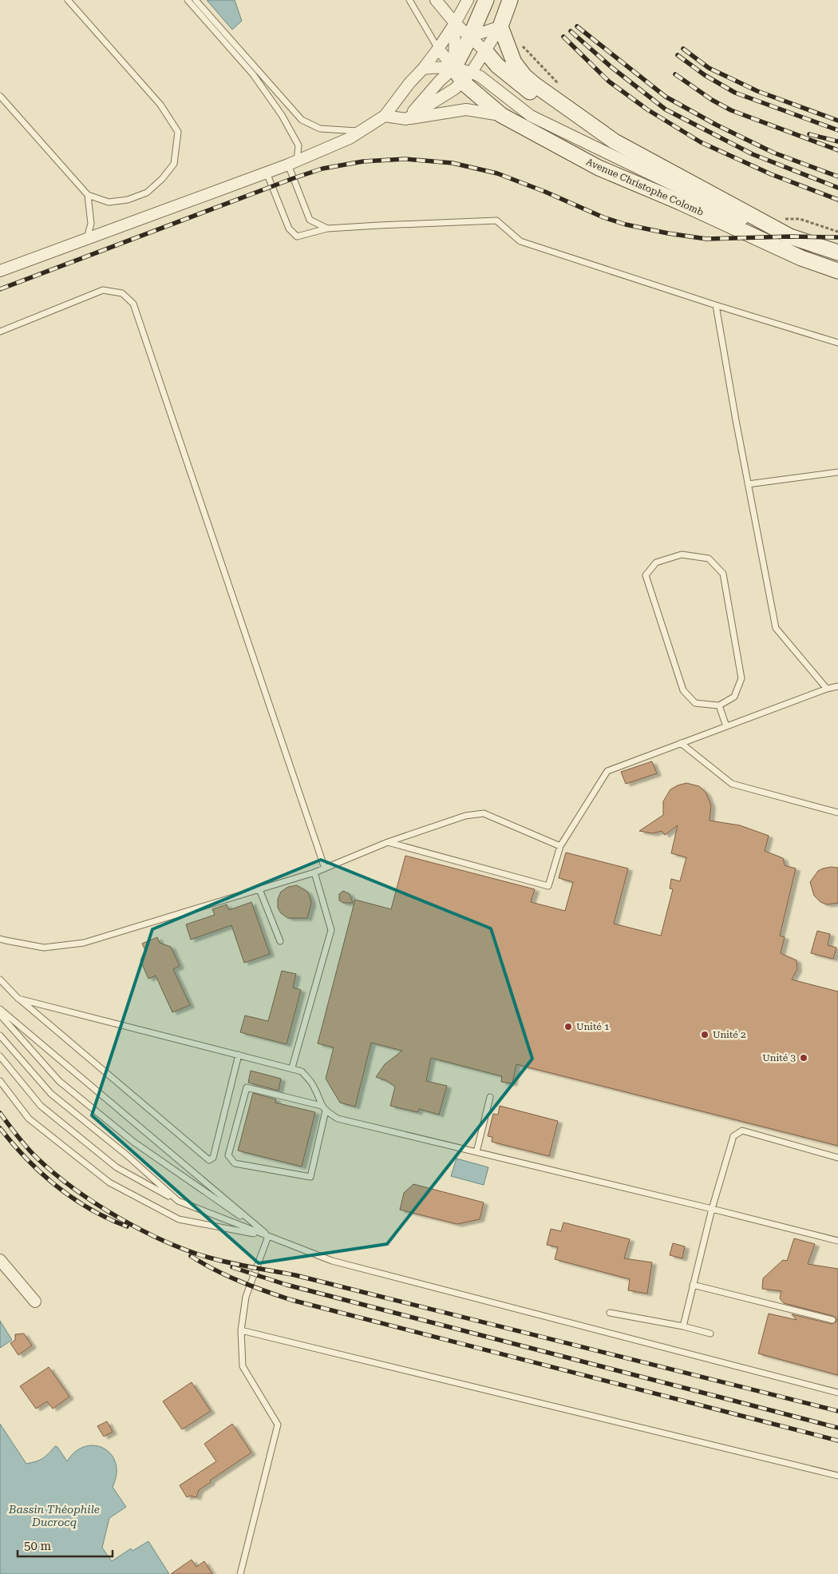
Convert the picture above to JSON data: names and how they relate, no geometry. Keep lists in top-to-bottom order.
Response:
{
  "streets": {
    "main road": ["Avenue Christophe Colomb"]
  },
  "water": ["Bassin Théophile Ducrocq"],
  "places": ["Unité 1", "Unité 2", "Unité 3"],
  "scale_bar": "50 m"
}
